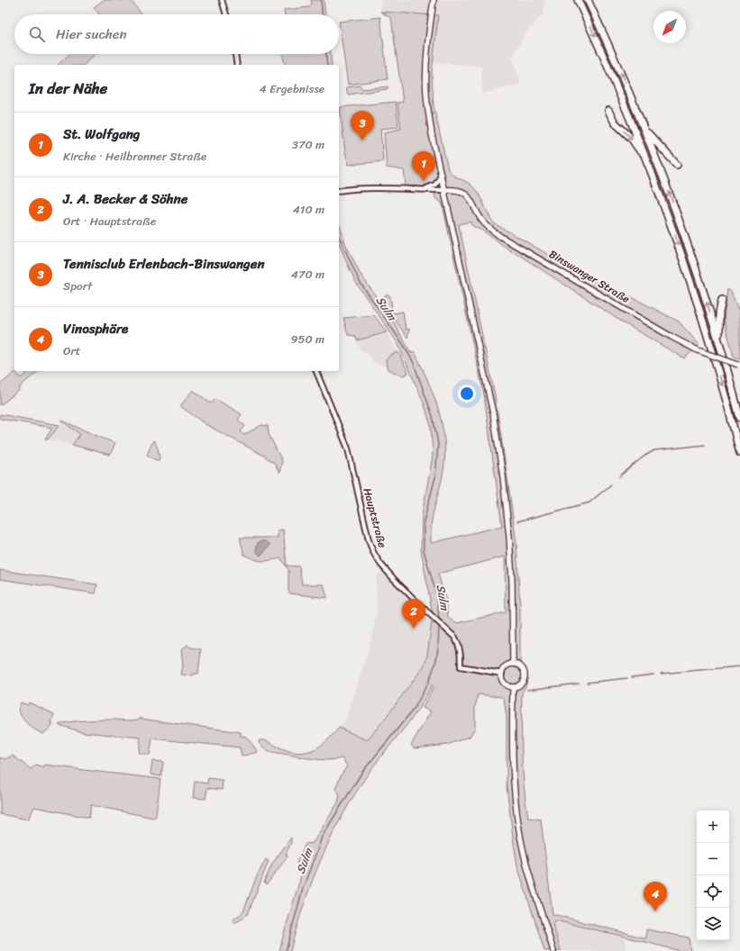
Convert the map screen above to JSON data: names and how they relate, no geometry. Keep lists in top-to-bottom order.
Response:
{
  "streets": {
    "main road": ["Binswanger Straße"],
    "street": ["Hauptstraße"]
  },
  "water": ["Sulm"],
  "north": "bottom left",
  "page": {
    "search": "Hier suchen",
    "heading": ["In der Nähe", "4 Ergebnisse"],
    "pins": [
      "3",
      "1",
      "2",
      "4"
    ],
    "list": [
      {
        "mark": "1",
        "name": "St. Wolfgang",
        "note": "Kirche · Heilbronner Straße",
        "value": "370 m"
      },
      {
        "mark": "2",
        "name": "J. A. Becker & Söhne",
        "note": "Ort · Hauptstraße",
        "value": "410 m"
      },
      {
        "mark": "3",
        "name": "Tennisclub Erlenbach-Binswangen",
        "note": "Sport",
        "value": "470 m"
      },
      {
        "mark": "4",
        "name": "Vinosphäre",
        "note": "Ort",
        "value": "950 m"
      }
    ],
    "map_buttons": ["+", "−"]
  }
}
